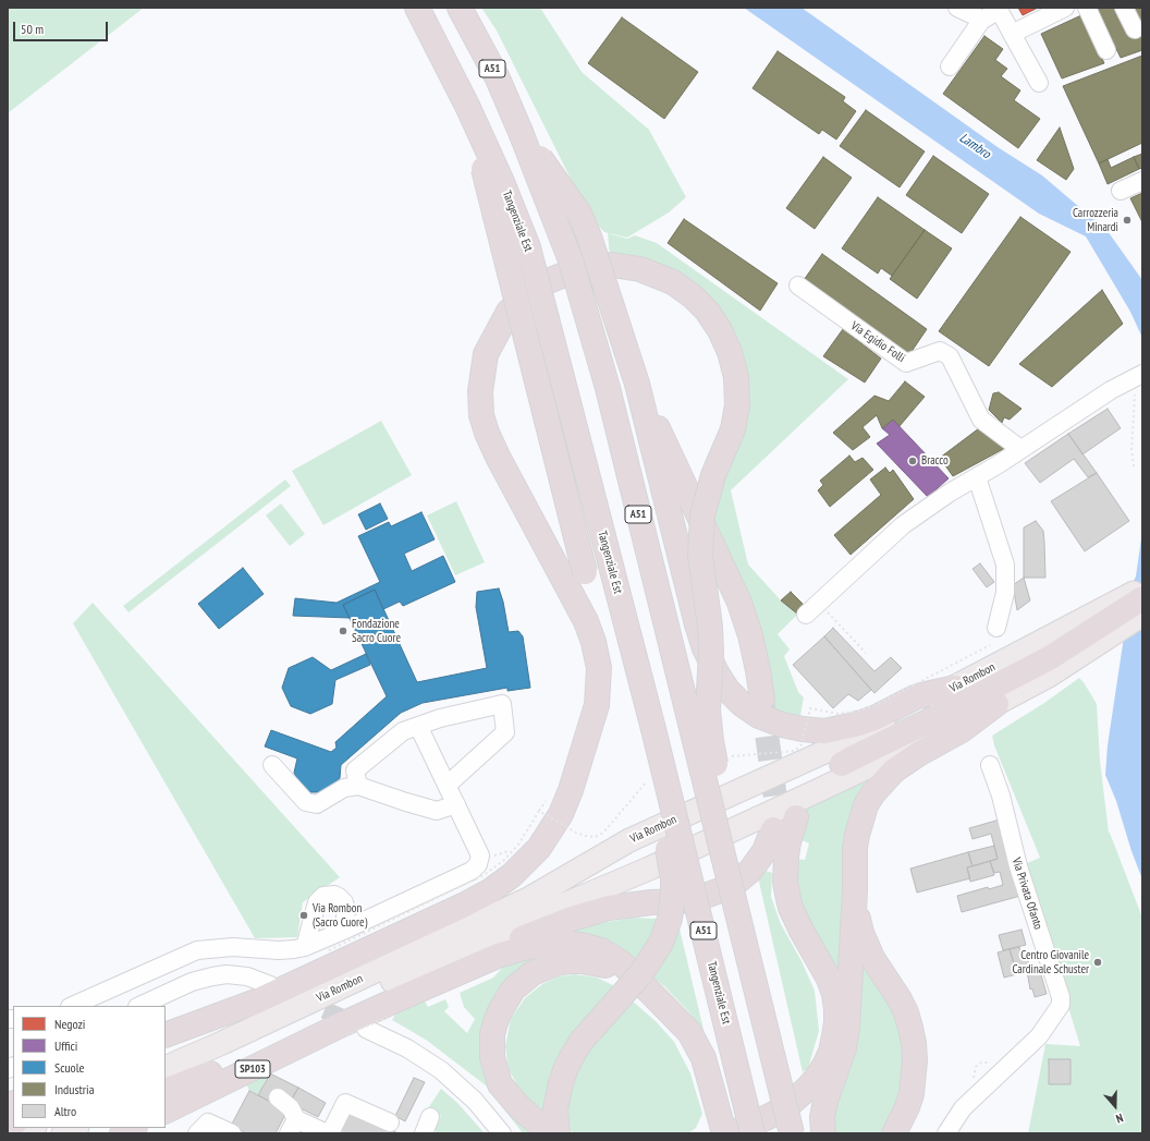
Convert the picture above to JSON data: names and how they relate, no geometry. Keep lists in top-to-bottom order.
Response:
{
  "streets": {
    "highway": ["A51", "Tangenziale Est", "SP103"],
    "main road": ["Via Rombon"],
    "street": ["Via Egidio Folli", "Via Privata Ofanto"]
  },
  "crossings": [
    ["A51", "Via Rombon"]
  ],
  "water": ["Lambro"],
  "places": [
    "Carrozzeria Minardi",
    "Bracco",
    "Fondazione Sacro Cuore",
    "Via Rombon (Sacro Cuore)",
    "Centro Giovanile Cardinale Schuster"
  ],
  "legend": [
    "Negozi",
    "Uffici",
    "Scuole",
    "Industria",
    "Altro"
  ],
  "scale_bar": "50 m",
  "north": "bottom"
}
